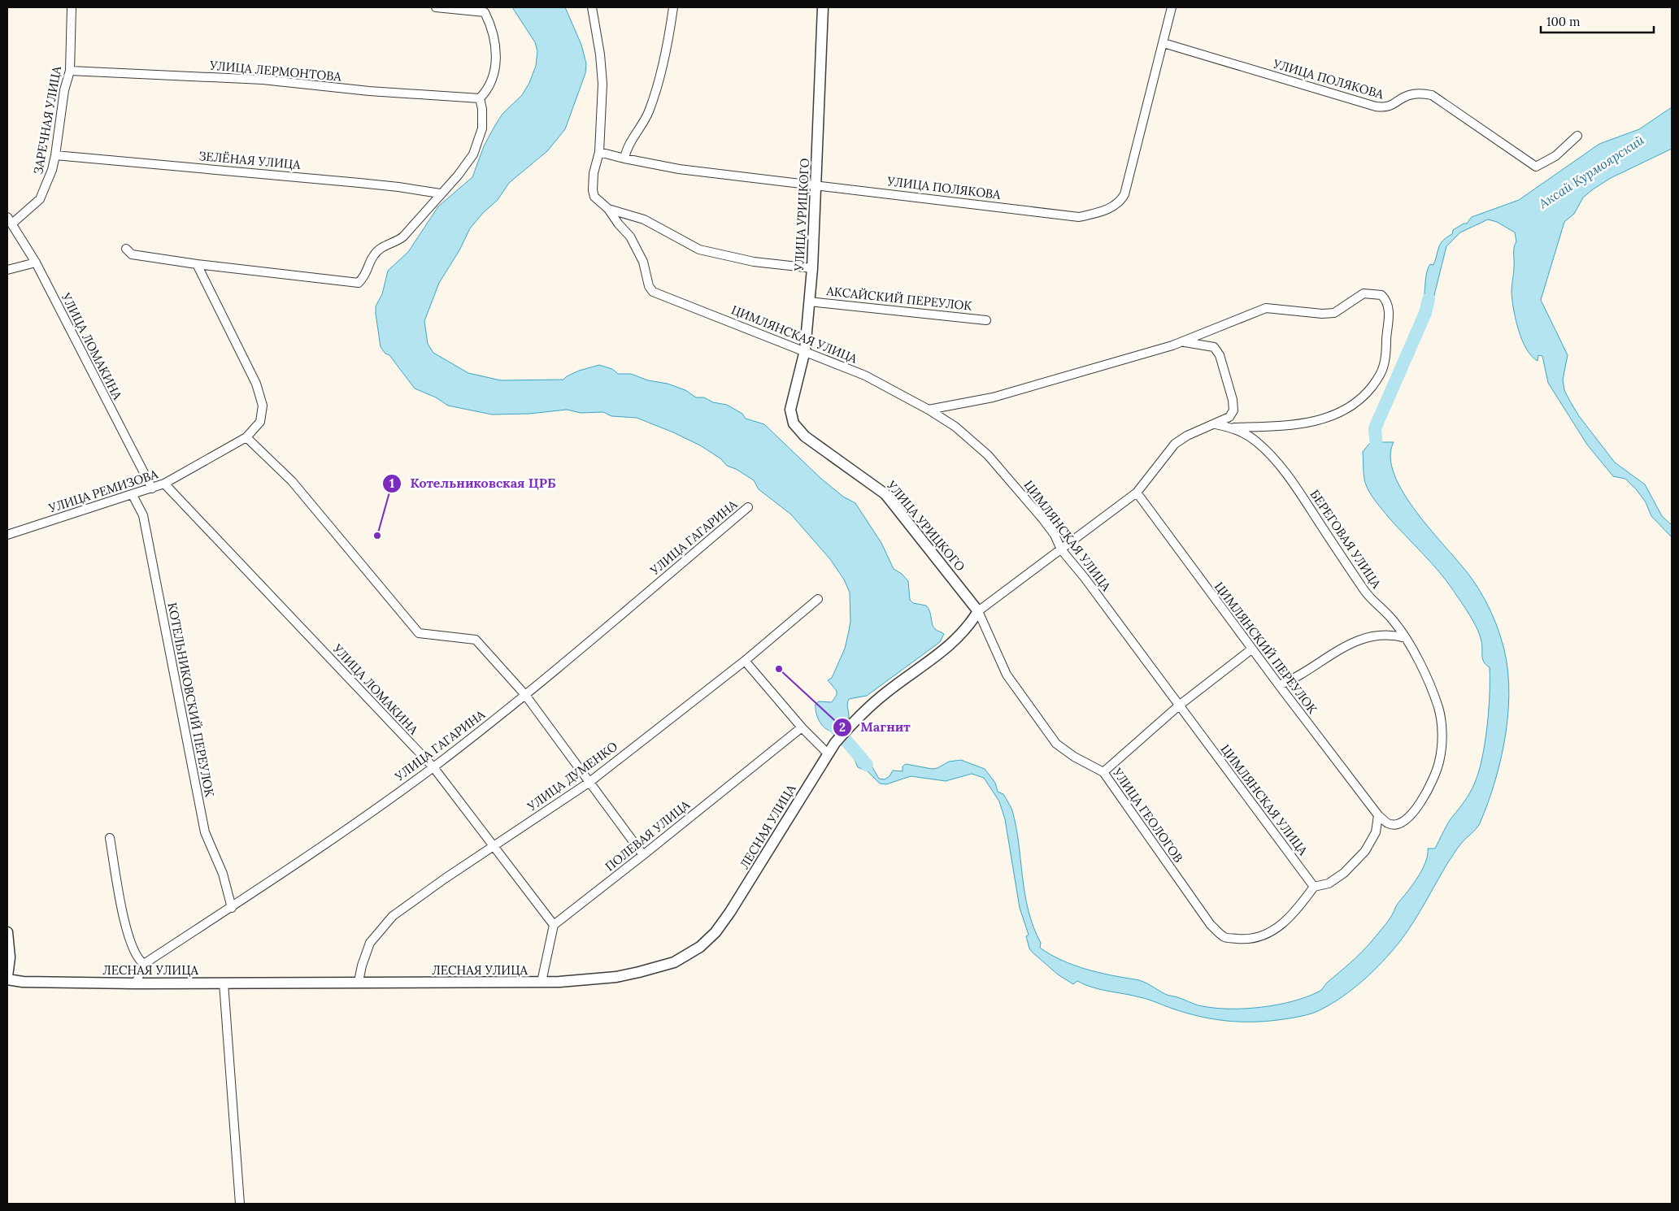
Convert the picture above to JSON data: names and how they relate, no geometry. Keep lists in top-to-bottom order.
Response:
{
  "streets": {
    "street": [
      "УЛИЦА ЛЕРМОНТОВА",
      "УЛИЦА ПОЛЯКОВА",
      "ЗАРЕЧНАЯ УЛИЦА",
      "ЗЕЛЁНАЯ УЛИЦА",
      "УЛИЦА УРИЦКОГО",
      "АКСАЙСКИЙ ПЕРЕУЛОК",
      "ЦИМЛЯНСКАЯ УЛИЦА",
      "УЛИЦА ЛОМАКИНА",
      "УЛИЦА РЕМИЗОВА",
      "УЛИЦА ГАГАРИНА",
      "БЕРЕГОВАЯ УЛИЦА",
      "ЦИМЛЯНСКИЙ ПЕРЕУЛОК",
      "КОТЕЛЬНИКОВСКИЙ ПЕРЕУЛОК",
      "УЛИЦА ДУМЕНКО",
      "УЛИЦА ГЕОЛОГОВ",
      "ЛЕСНАЯ УЛИЦА",
      "ПОЛЕВАЯ УЛИЦА"
    ]
  },
  "crossings": [
    ["УЛИЦА ЛЕРМОНТОВА", "ЗАРЕЧНАЯ УЛИЦА"],
    ["УЛИЦА ПОЛЯКОВА", "УЛИЦА УРИЦКОГО"],
    ["УЛИЦА ПОЛЯКОВА", "ЦИМЛЯНСКАЯ УЛИЦА"],
    ["ЗАРЕЧНАЯ УЛИЦА", "ЗЕЛЁНАЯ УЛИЦА"],
    ["ЗАРЕЧНАЯ УЛИЦА", "УЛИЦА ЛОМАКИНА"],
    ["УЛИЦА УРИЦКОГО", "АКСАЙСКИЙ ПЕРЕУЛОК"],
    ["УЛИЦА УРИЦКОГО", "ЦИМЛЯНСКАЯ УЛИЦА"],
    ["УЛИЦА УРИЦКОГО", "УЛИЦА ГЕОЛОГОВ"],
    ["УЛИЦА УРИЦКОГО", "ЛЕСНАЯ УЛИЦА"],
    ["ЦИМЛЯНСКАЯ УЛИЦА", "УЛИЦА ГЕОЛОГОВ"],
    ["УЛИЦА ЛОМАКИНА", "УЛИЦА РЕМИЗОВА"],
    ["УЛИЦА ЛОМАКИНА", "УЛИЦА ГАГАРИНА"],
    ["УЛИЦА ЛОМАКИНА", "УЛИЦА ДУМЕНКО"],
    ["УЛИЦА ЛОМАКИНА", "ПОЛЕВАЯ УЛИЦА"],
    ["УЛИЦА РЕМИЗОВА", "КОТЕЛЬНИКОВСКИЙ ПЕРЕУЛОК"],
    ["УЛИЦА ГАГАРИНА", "КОТЕЛЬНИКОВСКИЙ ПЕРЕУЛОК"],
    ["БЕРЕГОВАЯ УЛИЦА", "ЦИМЛЯНСКИЙ ПЕРЕУЛОК"],
    ["УЛИЦА ДУМЕНКО", "ЛЕСНАЯ УЛИЦА"],
    ["УЛИЦА ГЕОЛОГОВ", "ЛЕСНАЯ УЛИЦА"]
  ],
  "water": ["Аксай Курмоярский"],
  "places": ["Котельниковская ЦРБ", "Магнит"],
  "scale_bar": "100 m"
}
